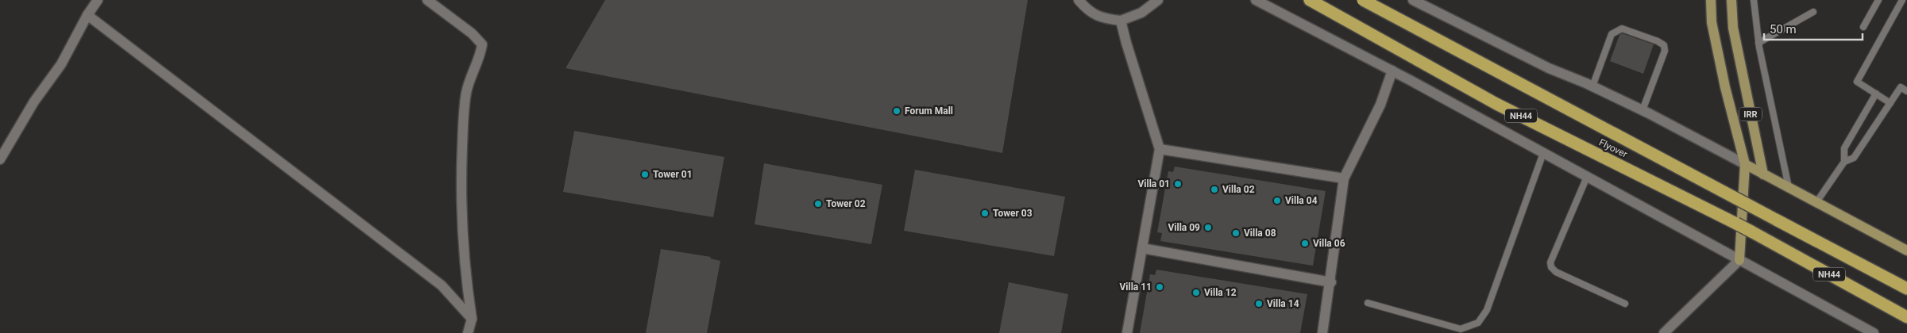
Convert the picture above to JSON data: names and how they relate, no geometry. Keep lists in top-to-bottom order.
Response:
{
  "streets": {
    "highway": ["NH44", "Flyover"],
    "main road": ["IRR"]
  },
  "places": [
    "Forum Mall",
    "Tower 01",
    "Villa 01",
    "Villa 02",
    "Villa 04",
    "Tower 02",
    "Tower 03",
    "Villa 09",
    "Villa 08",
    "Villa 06",
    "Villa 11",
    "Villa 12",
    "Villa 14"
  ],
  "scale_bar": "50 m"
}
